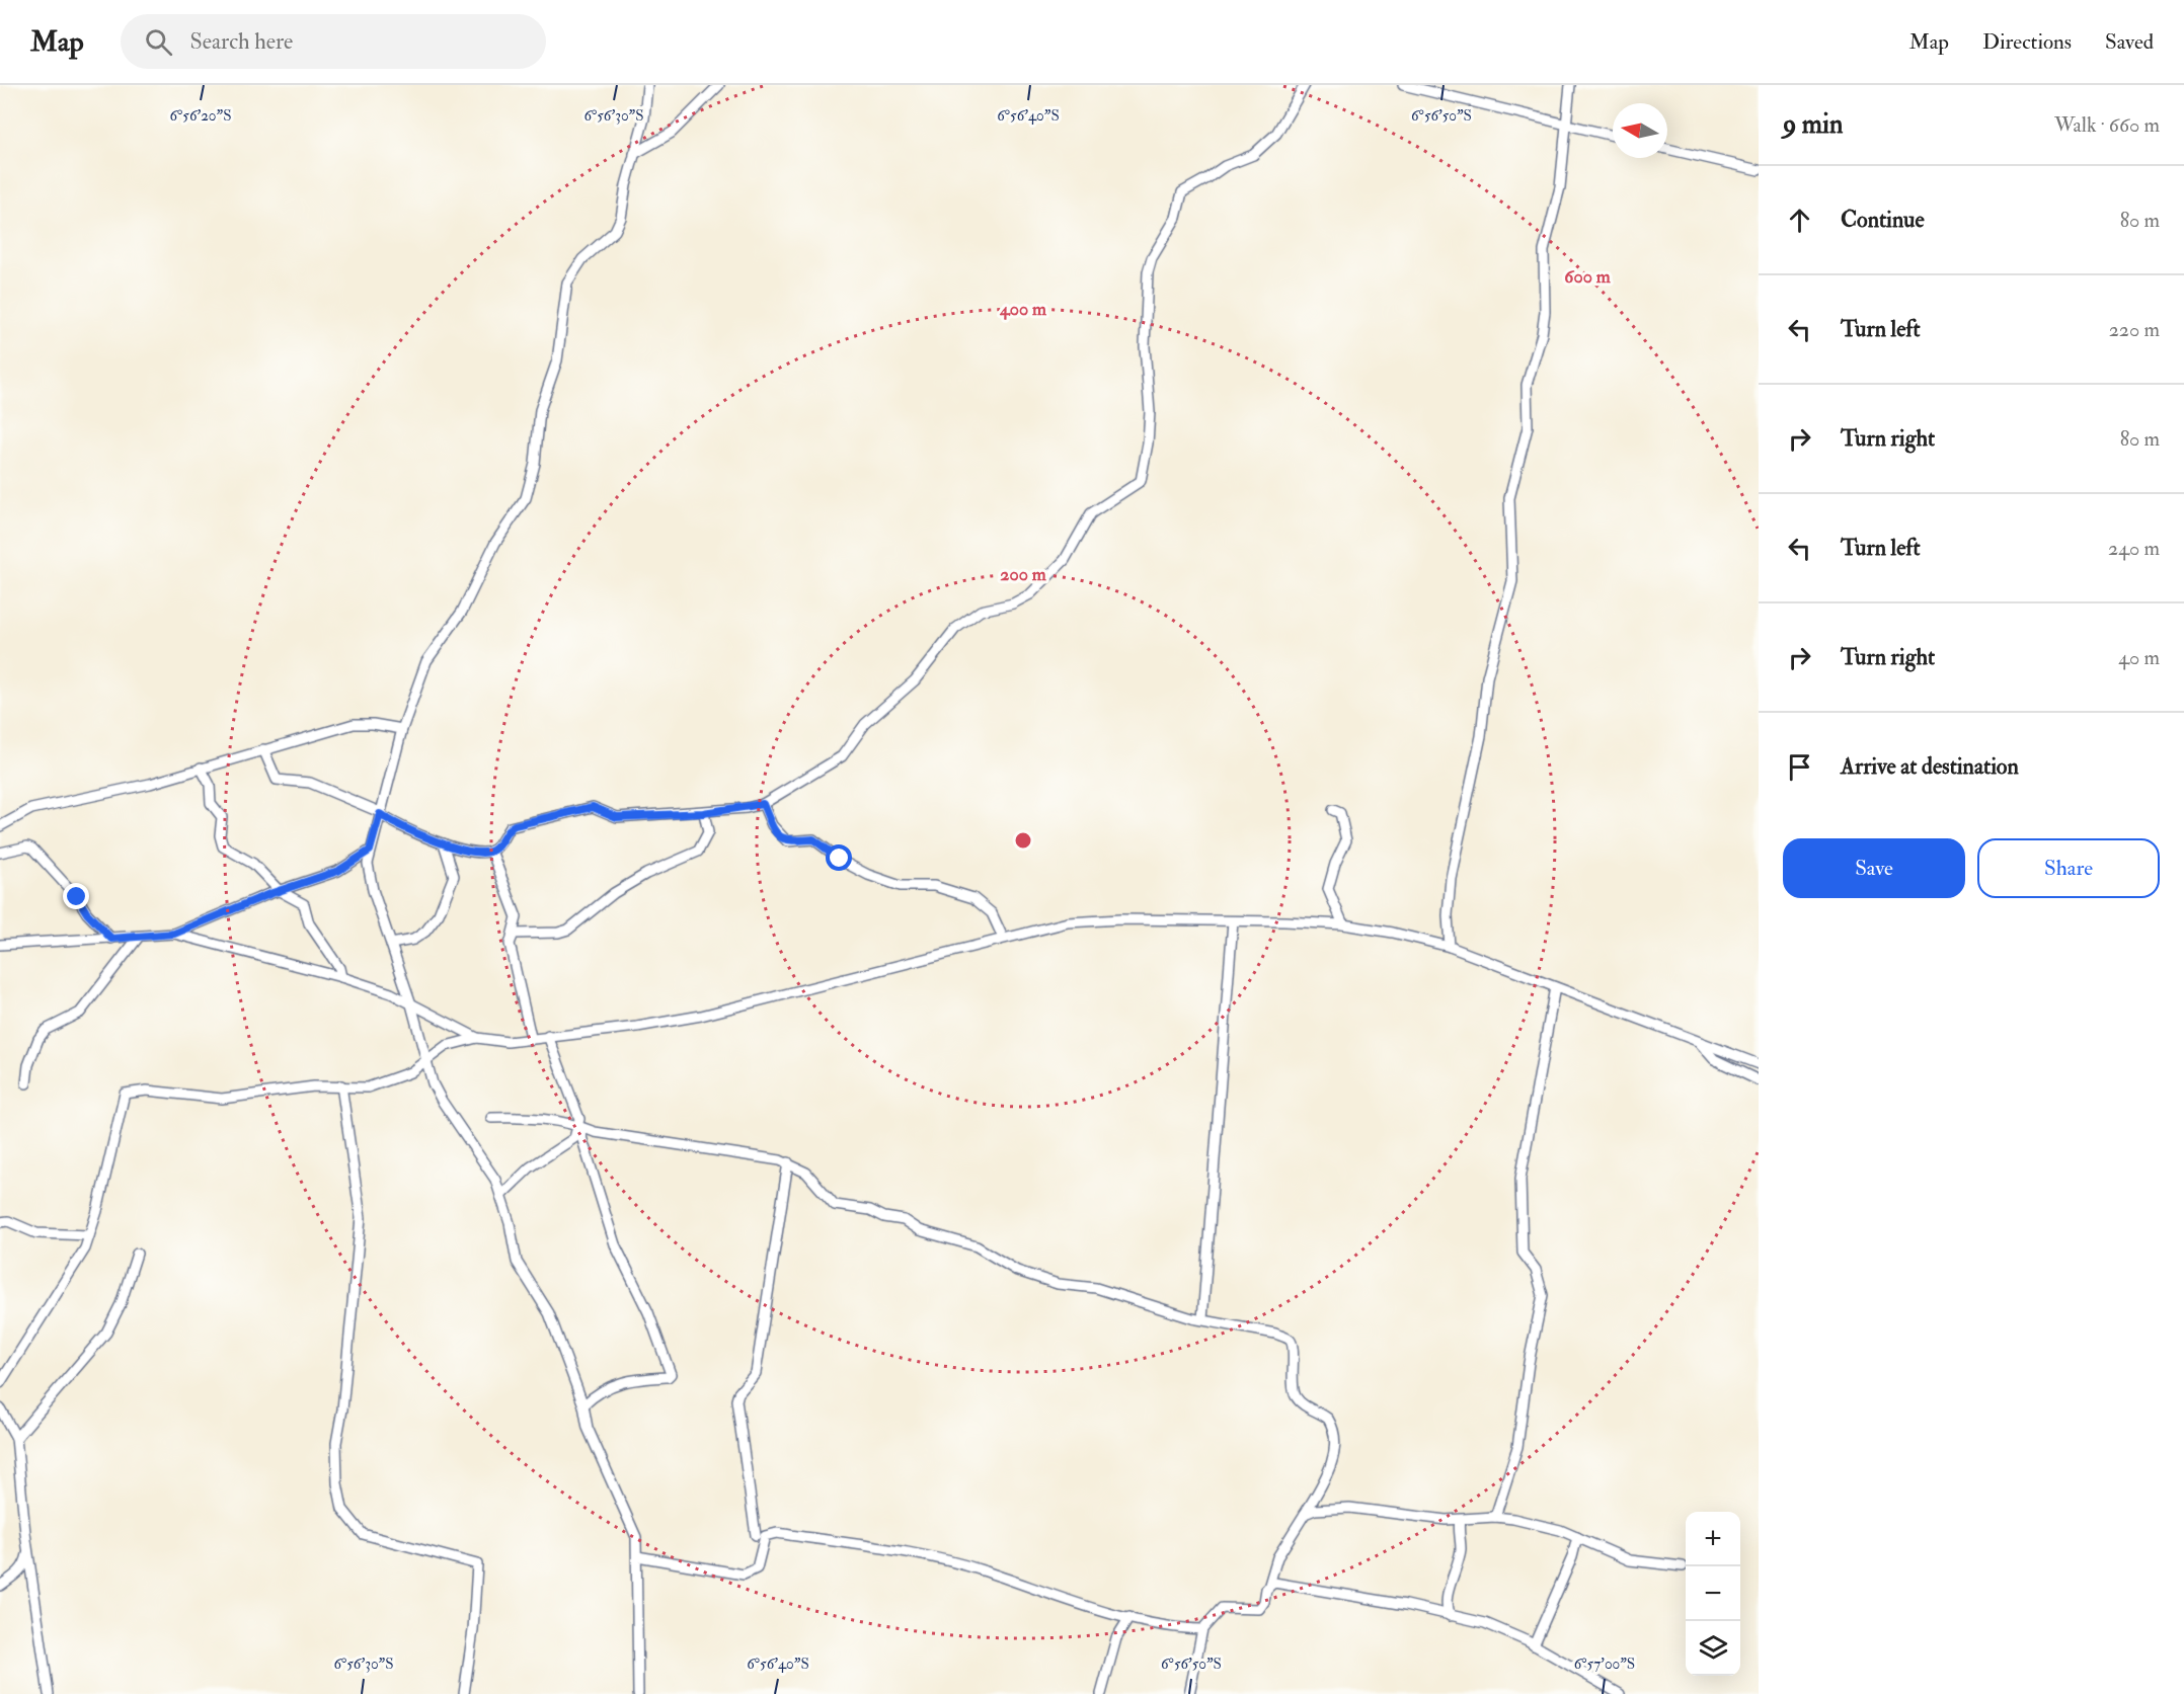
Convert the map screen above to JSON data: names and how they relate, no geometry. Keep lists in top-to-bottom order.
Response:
{
  "north": "left",
  "page": {
    "header": "Map",
    "search": "Search here",
    "nav": ["Map", "Directions", "Saved"],
    "heading": ["9 min", "Walk · 660 m"],
    "list": [
      ["Continue", "80 m"],
      ["Turn left", "220 m"],
      ["Turn right", "80 m"],
      ["Turn left", "240 m"],
      ["Turn right", "40 m"],
      "Arrive at destination"
    ],
    "buttons": ["Save", "Share"],
    "map_buttons": ["+", "−"]
  },
  "coordinates": [
    "6°56'20\"S",
    "6°56'30\"S",
    "6°56'40\"S",
    "6°56'50\"S",
    "6°57'00\"S"
  ],
  "rings": ["600 m", "400 m", "200 m"]
}
